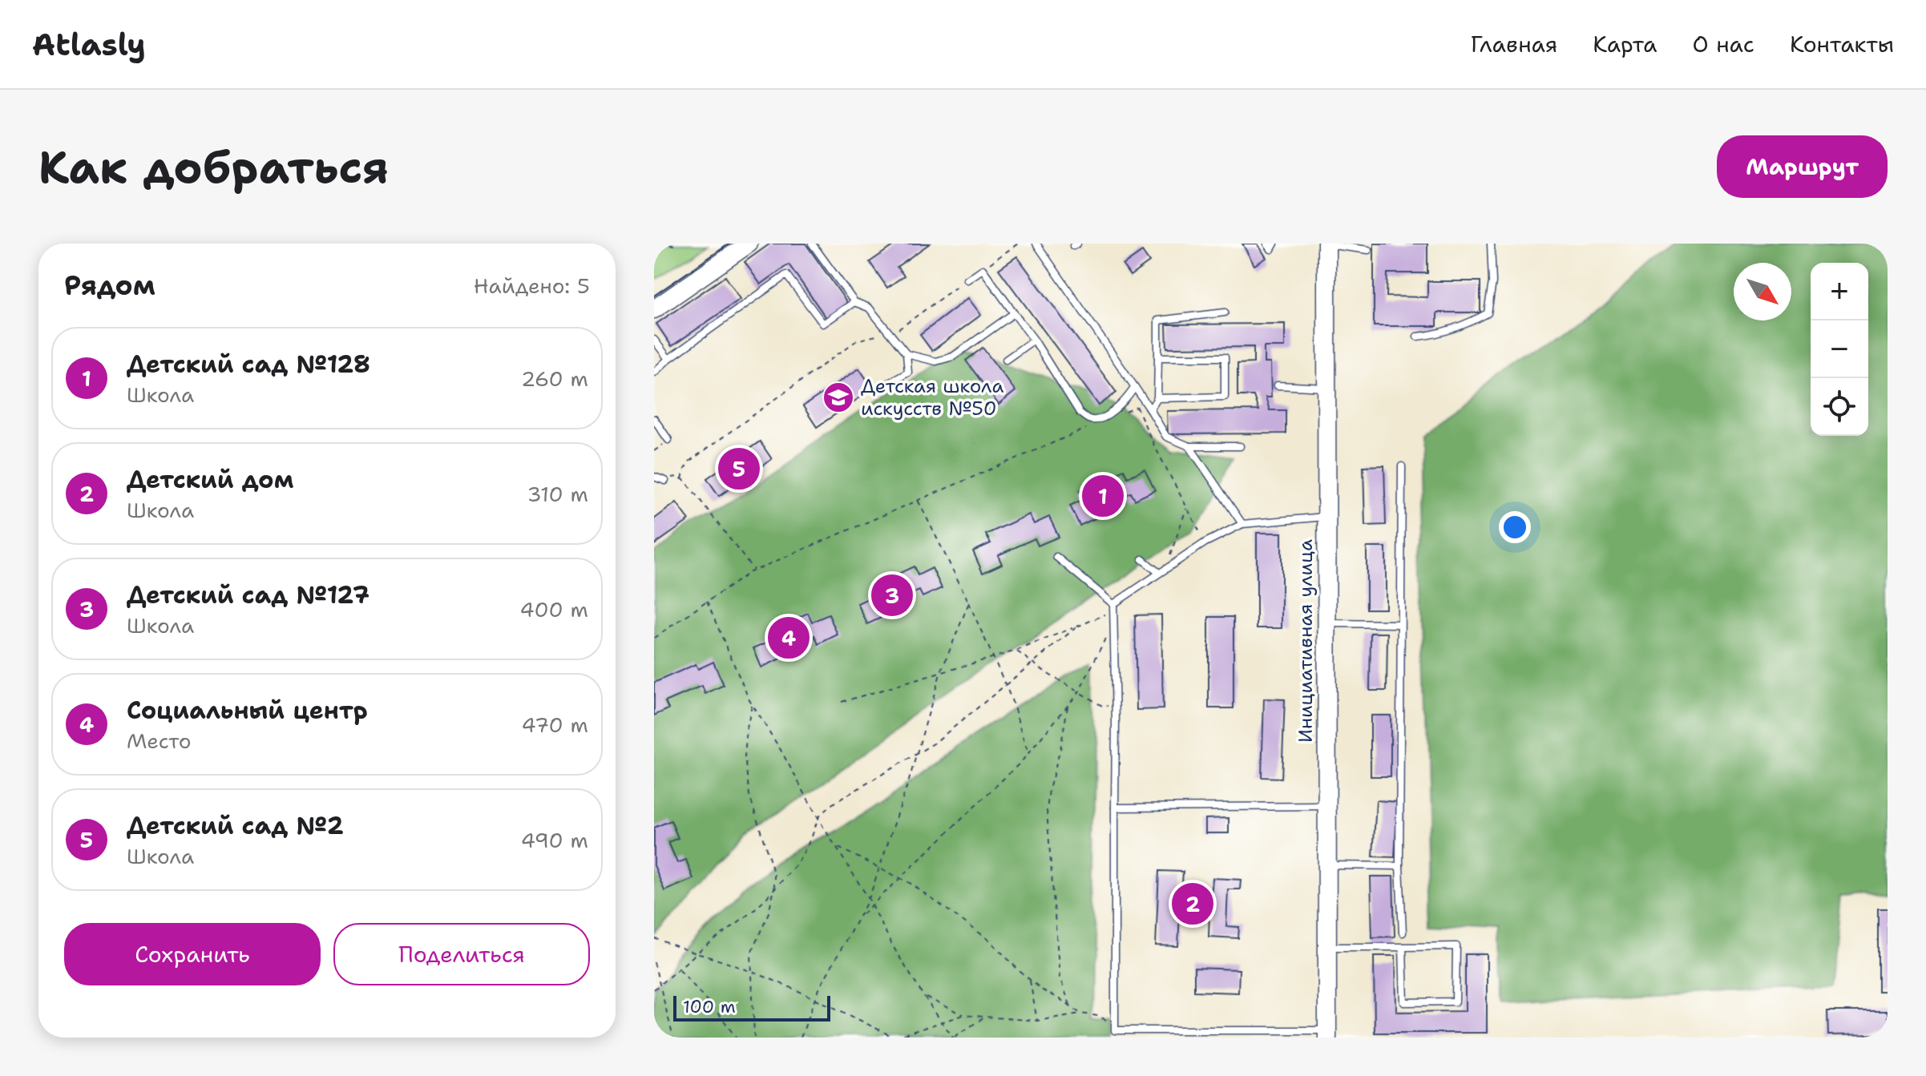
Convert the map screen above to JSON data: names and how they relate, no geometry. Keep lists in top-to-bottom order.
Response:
{
  "streets": {
    "main road": ["Инициативная улица"]
  },
  "places": {
    "school or university": ["Детская школа искусств №50"]
  },
  "scale_bar": "100 m",
  "north": "bottom right",
  "page": {
    "header": "Atlasly",
    "nav": [
      "Главная",
      "Карта",
      "О нас",
      "Контакты"
    ],
    "buttons": [
      "Маршрут",
      ["Сохранить", "Поделиться"]
    ],
    "title": "Как добраться",
    "heading": ["Рядом", "Найдено: 5"],
    "map_buttons": ["+", "−"],
    "list": [
      {
        "mark": "1",
        "name": "Детский сад №128",
        "note": "Школа",
        "value": "260 m"
      },
      {
        "mark": "2",
        "name": "Детский дом",
        "note": "Школа",
        "value": "310 m"
      },
      {
        "mark": "3",
        "name": "Детский сад №127",
        "note": "Школа",
        "value": "400 m"
      },
      {
        "mark": "4",
        "name": "Социальный центр",
        "note": "Место",
        "value": "470 m"
      },
      {
        "mark": "5",
        "name": "Детский сад №2",
        "note": "Школа",
        "value": "490 m"
      }
    ],
    "pins": [
      "5",
      "1",
      "3",
      "4",
      "2"
    ],
    "scale": "100 m"
  }
}
